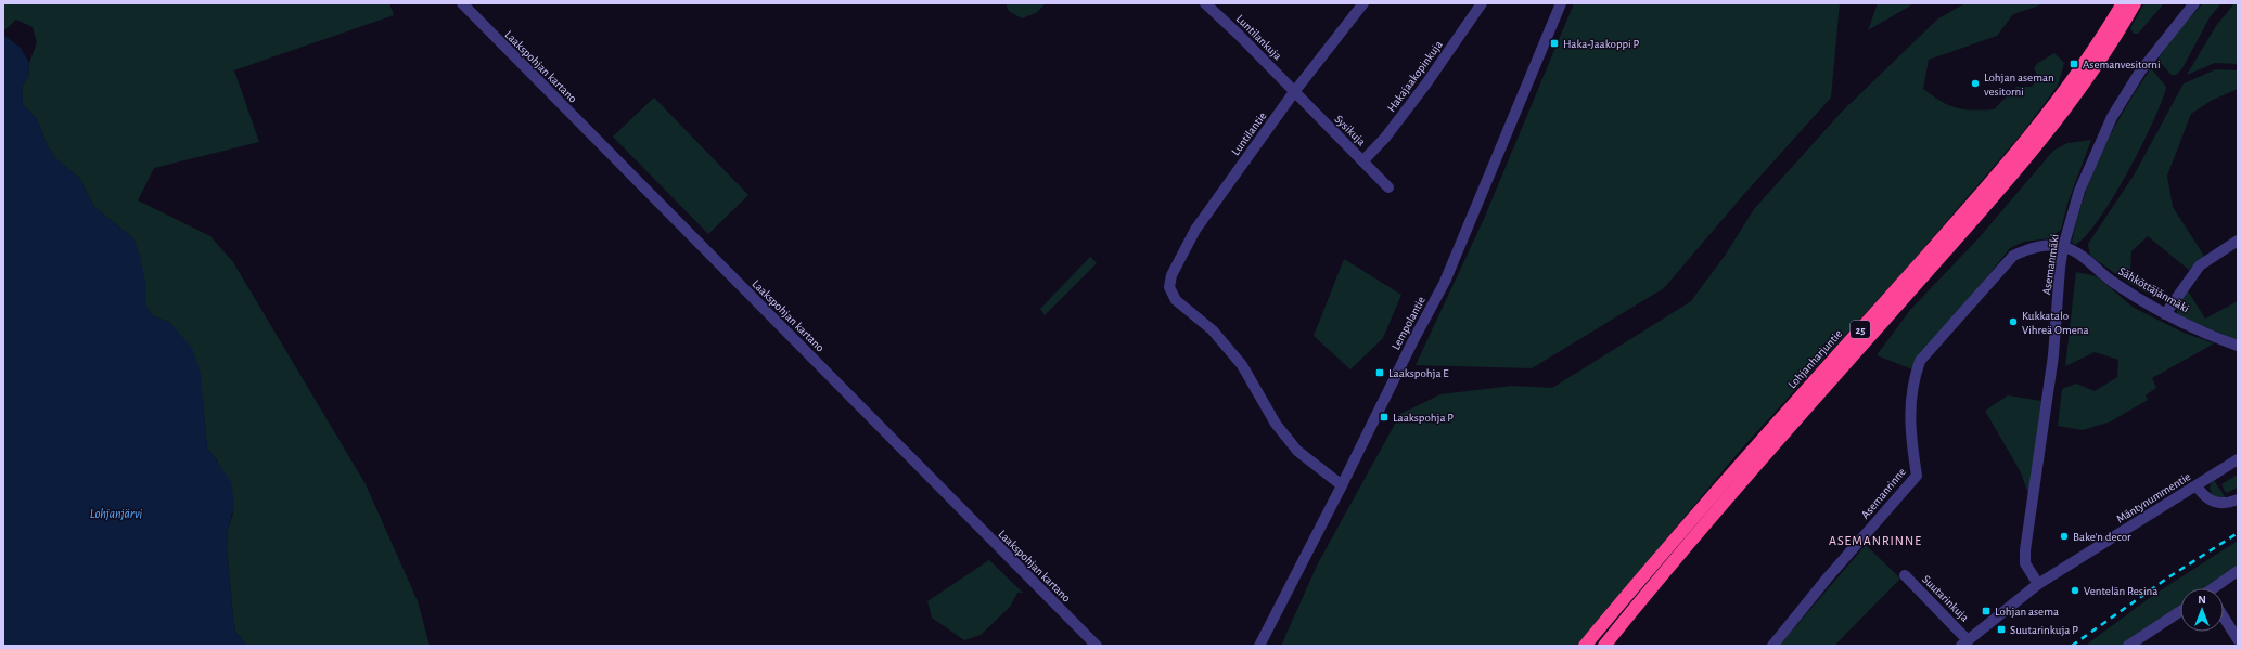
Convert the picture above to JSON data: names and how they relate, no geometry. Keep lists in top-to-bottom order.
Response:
{
  "streets": {
    "highway": ["25", "Lohjanharjuntie"],
    "street": [
      "Luntilankuja",
      "Laakspohjan kartano",
      "Hakajaakopinkuja",
      "Sysikuja",
      "Luntilantie",
      "Asemanmäki",
      "Sähköttäjänmäki",
      "Lempolantie",
      "Asemanrinne",
      "Mäntynummentie",
      "Suutarinkuja"
    ]
  },
  "crossings": [
    ["Luntilankuja", "Sysikuja"],
    ["Luntilankuja", "Luntilantie"],
    ["Hakajaakopinkuja", "Sysikuja"],
    ["Sysikuja", "Luntilantie"],
    ["Luntilantie", "Lempolantie"],
    ["Asemanmäki", "Sähköttäjänmäki"],
    ["Asemanmäki", "Asemanrinne"],
    ["Asemanmäki", "Mäntynummentie"],
    ["Sähköttäjänmäki", "Asemanrinne"],
    ["Mäntynummentie", "Suutarinkuja"]
  ],
  "districts": ["ASEMANRINNE"],
  "water": ["Lohjanjärvi"],
  "places": {
    "transit": [
      "Haka-Jaakoppi P",
      "Asemanvesitorni",
      "Laakspohja E",
      "Laakspohja P",
      "Lohjan asema",
      "Suutarinkuja P"
    ],
    "other": [
      "Lohjan aseman vesitorni",
      "Kukkatalo Vihreä Omena",
      "Bake'n decor",
      "Ventelän Resina"
    ]
  },
  "north": "top"
}
